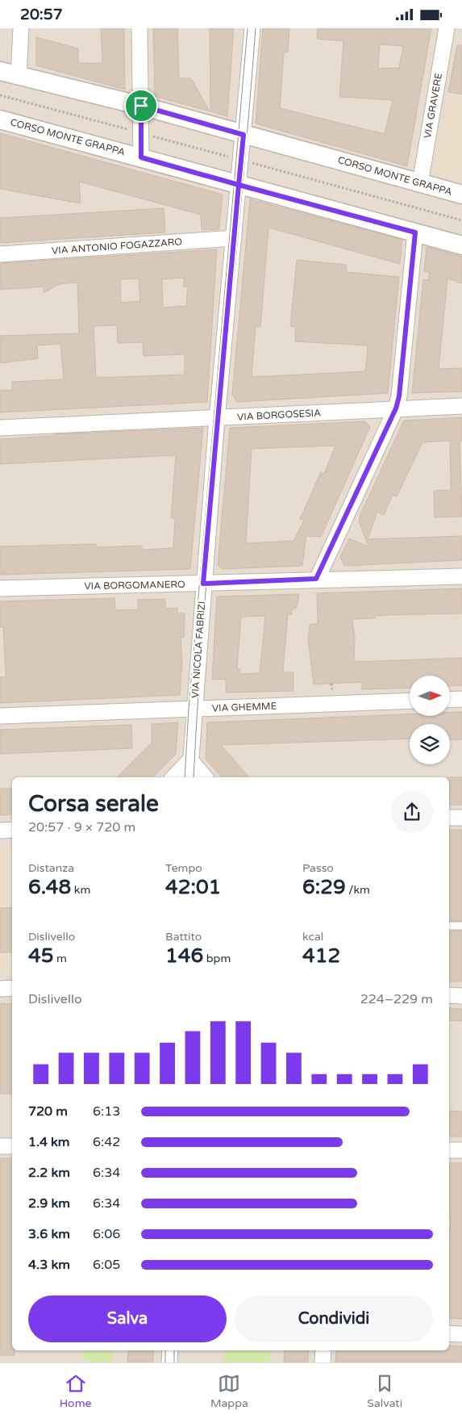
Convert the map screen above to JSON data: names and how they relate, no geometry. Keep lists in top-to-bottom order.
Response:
{
  "streets": {
    "street": [
      "VIA GRAVERE",
      "CORSO MONTE GRAPPA",
      "VIA ANTONIO FOGAZZARO",
      "VIA BORGOSESIA",
      "VIA BORGOMANERO",
      "VIA NICOLA FABRIZI",
      "VIA GHEMME"
    ]
  },
  "crossings": [
    ["VIA GRAVERE", "CORSO MONTE GRAPPA"],
    ["CORSO MONTE GRAPPA", "VIA NICOLA FABRIZI"],
    ["VIA ANTONIO FOGAZZARO", "VIA NICOLA FABRIZI"],
    ["VIA BORGOSESIA", "VIA NICOLA FABRIZI"],
    ["VIA BORGOMANERO", "VIA NICOLA FABRIZI"],
    ["VIA NICOLA FABRIZI", "VIA GHEMME"]
  ],
  "north": "right",
  "page": {
    "status": "20:57",
    "heading": ["Corsa serale", "20:57 · 9 × 720 m"],
    "stats": [
      ["Distanza", "6.48 km"],
      ["Tempo", "42:01"],
      ["Passo", "6:29 /km"],
      ["Dislivello", "45 m"],
      ["Battito", "146 bpm"],
      ["kcal", "412"]
    ],
    "chart": ["Dislivello", "224–229 m"],
    "list": [
      {
        "name": "720 m",
        "note": "6:13"
      },
      {
        "name": "1.4 km",
        "note": "6:42"
      },
      {
        "name": "2.2 km",
        "note": "6:34"
      },
      {
        "name": "2.9 km",
        "note": "6:34"
      },
      {
        "name": "3.6 km",
        "note": "6:06"
      },
      {
        "name": "4.3 km",
        "note": "6:05"
      }
    ],
    "buttons": ["Salva", "Condividi"],
    "tabs": ["Home", "Mappa", "Salvati"]
  }
}
